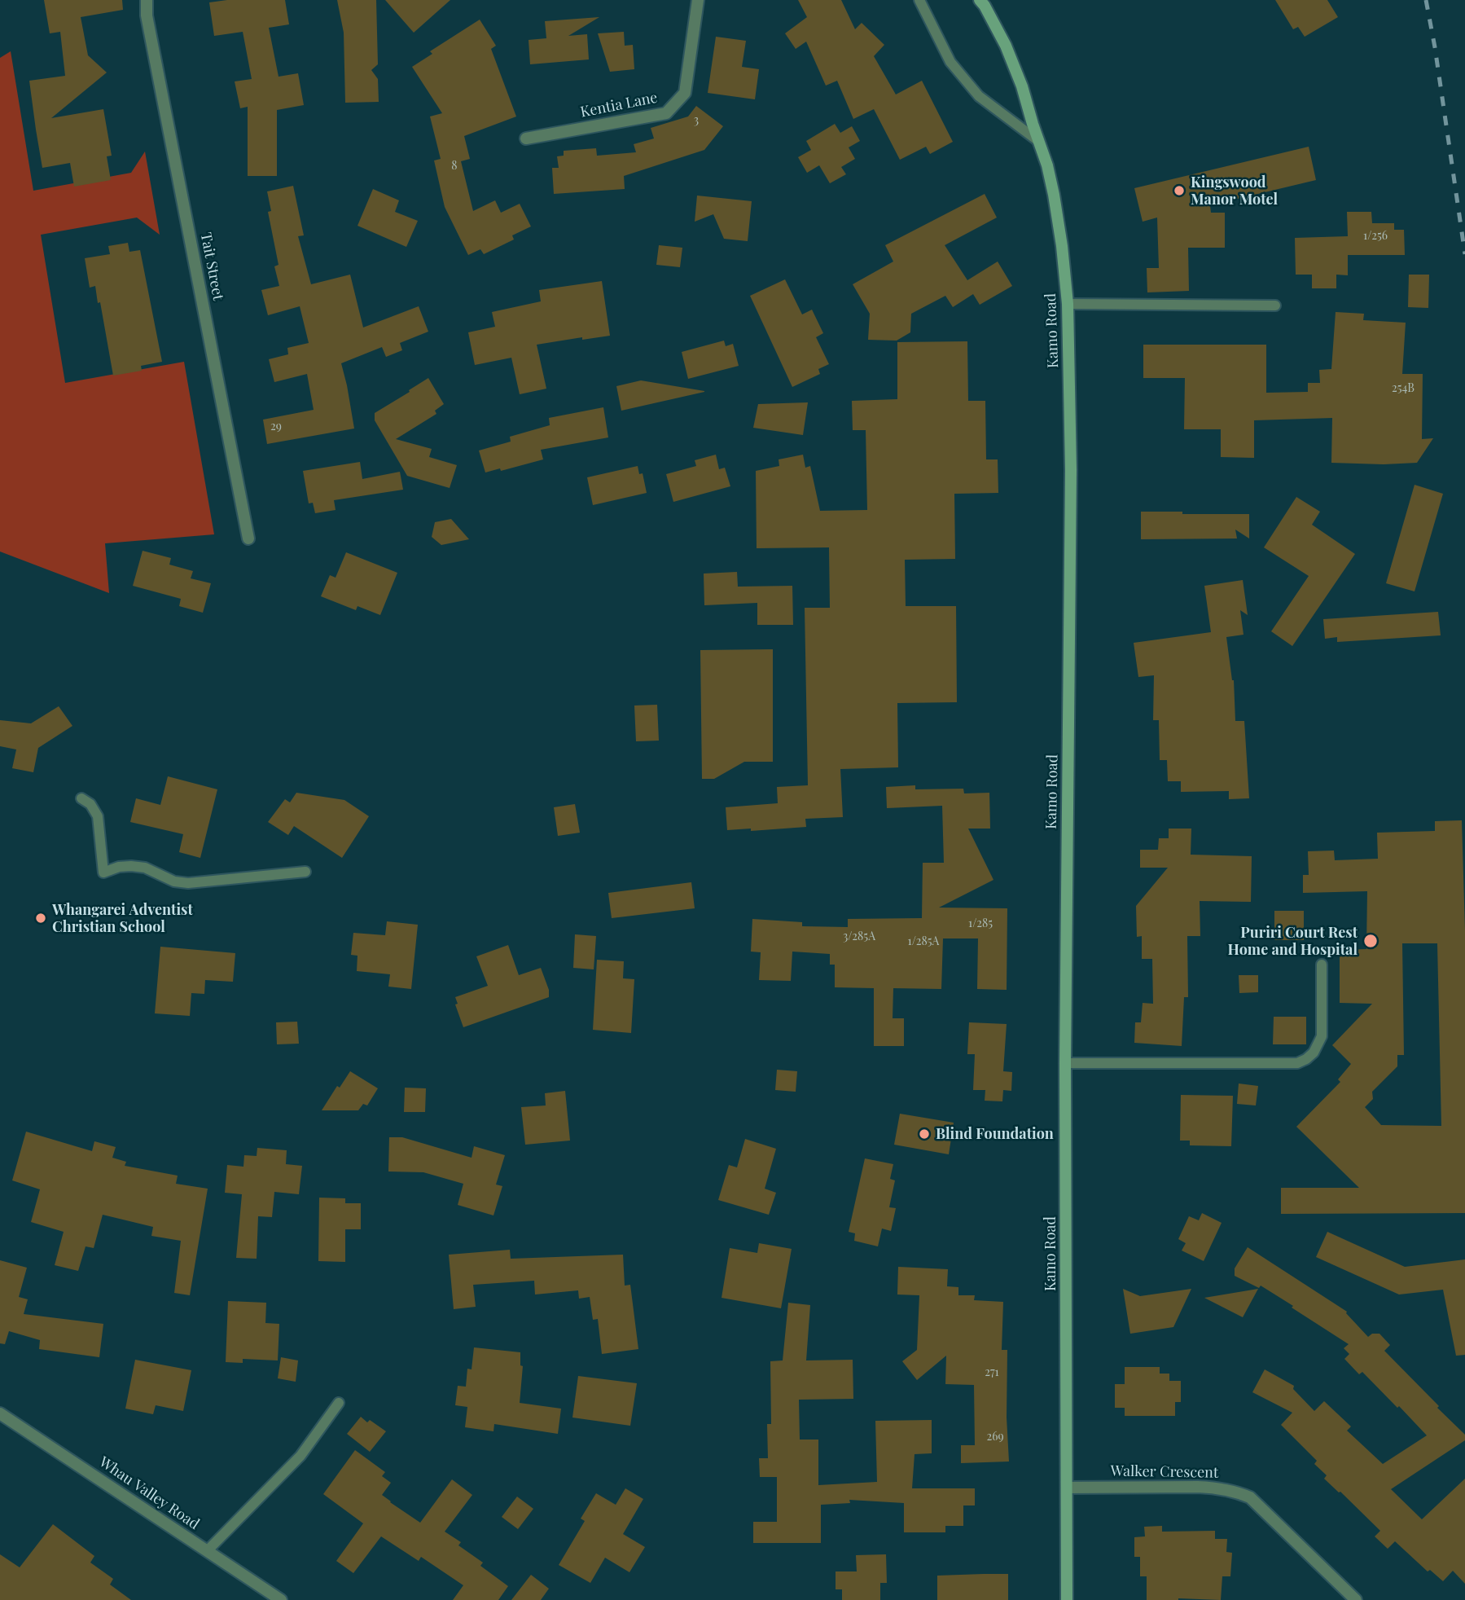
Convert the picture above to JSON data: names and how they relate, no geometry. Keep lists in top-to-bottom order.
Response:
{
  "streets": {
    "main road": ["Kamo Road"],
    "street": [
      "Kentia Lane",
      "Tait Street",
      "Walker Crescent",
      "Whau Valley Road"
    ]
  },
  "crossings": [
    ["Kamo Road", "Walker Crescent"]
  ],
  "places": [
    "Kingswood Manor Motel",
    "Whangarei Adventist Christian School",
    "Puriri Court Rest Home and Hospital",
    "Blind Foundation"
  ],
  "house_numbers": [
    "3",
    "8",
    "1/256",
    "254B",
    "29",
    "1/285",
    "3/285A",
    "1/285A",
    "271",
    "269"
  ]
}
